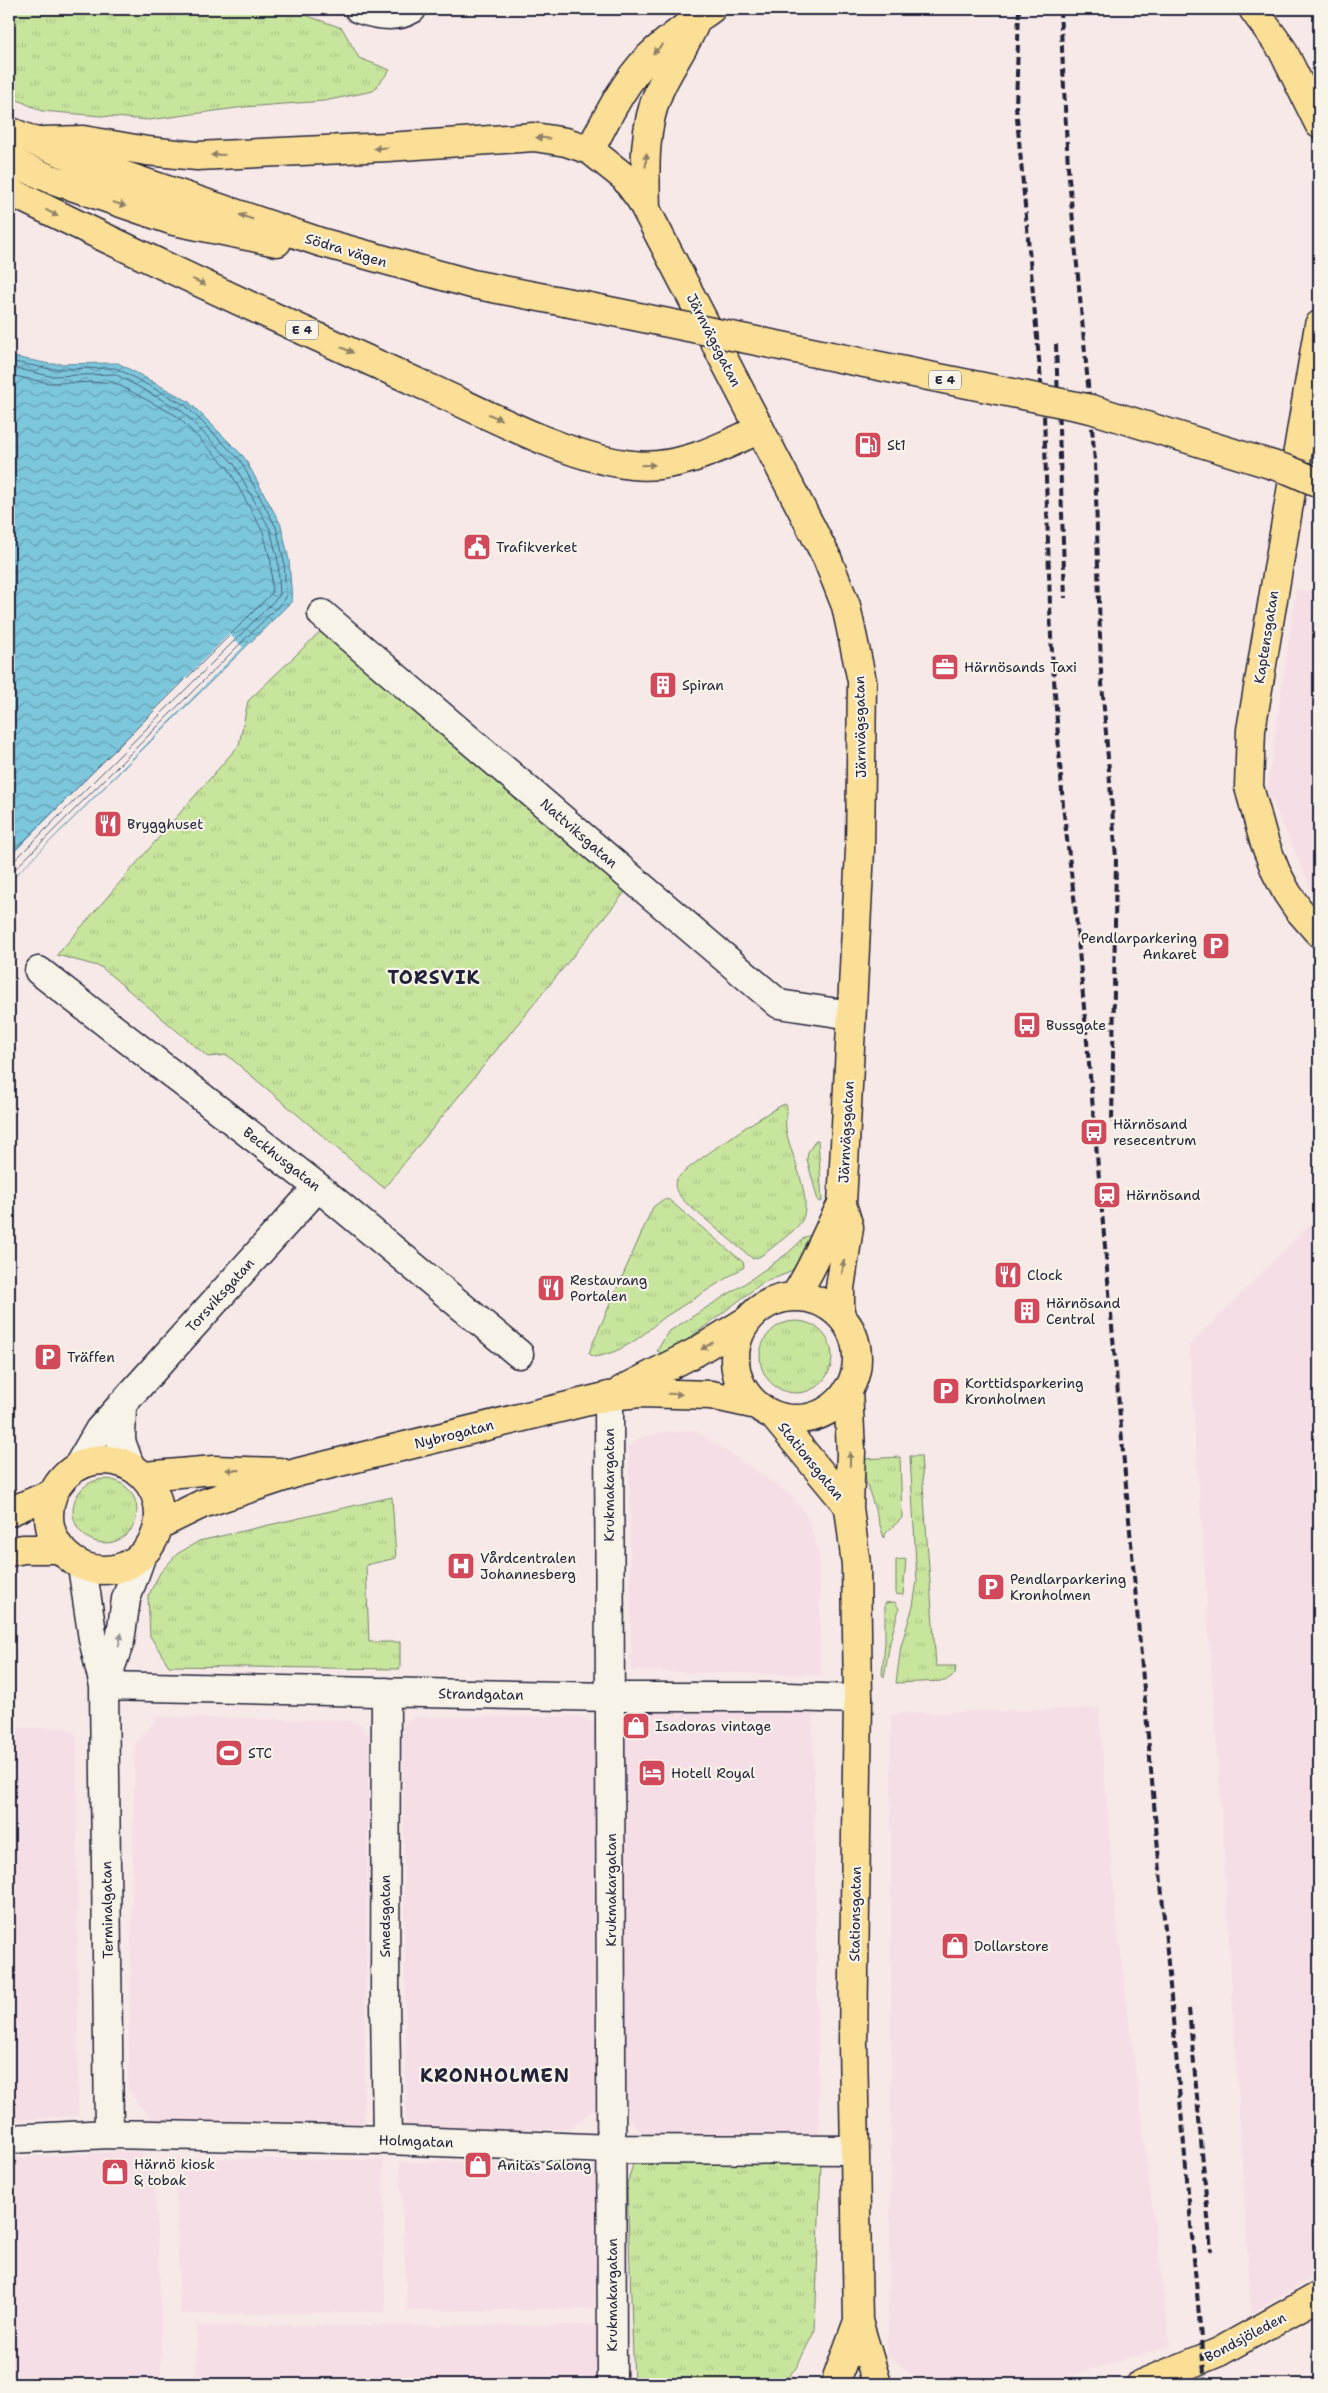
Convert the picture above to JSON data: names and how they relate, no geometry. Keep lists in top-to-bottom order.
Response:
{
  "streets": {
    "main road": [
      "Södra vägen",
      "E 4",
      "Järnvägsgatan",
      "Kaptensgatan",
      "Nybrogatan",
      "Stationsgatan",
      "Bondsjöleden"
    ],
    "street": [
      "Nattviksgatan",
      "Beckhusgatan",
      "Torsviksgatan",
      "Krukmakargatan",
      "Strandgatan",
      "Terminalgatan",
      "Smedsgatan",
      "Holmgatan"
    ]
  },
  "crossings": [
    ["Södra vägen", "E 4"],
    ["E 4", "Järnvägsgatan"],
    ["Järnvägsgatan", "Nattviksgatan"],
    ["Järnvägsgatan", "Nybrogatan"],
    ["Järnvägsgatan", "Stationsgatan"],
    ["Beckhusgatan", "Torsviksgatan"],
    ["Torsviksgatan", "Nybrogatan"],
    ["Torsviksgatan", "Terminalgatan"],
    ["Nybrogatan", "Stationsgatan"],
    ["Nybrogatan", "Krukmakargatan"],
    ["Nybrogatan", "Terminalgatan"],
    ["Stationsgatan", "Strandgatan"],
    ["Stationsgatan", "Holmgatan"],
    ["Krukmakargatan", "Strandgatan"],
    ["Krukmakargatan", "Holmgatan"],
    ["Strandgatan", "Terminalgatan"],
    ["Strandgatan", "Smedsgatan"],
    ["Terminalgatan", "Holmgatan"],
    ["Smedsgatan", "Holmgatan"]
  ],
  "districts": ["TORSVIK", "KRONHOLMEN"],
  "places": {
    "fuel station": ["St1"],
    "public building": ["Trafikverket"],
    "office": ["Härnösands Taxi"],
    "building": ["Spiran", "Härnösand Central"],
    "restaurant": ["Brygghuset", "Clock", "Restaurang Portalen"],
    "parking": [
      "Pendlarparkering Ankaret",
      "Träffen",
      "Korttidsparkering Kronholmen",
      "Pendlarparkering Kronholmen"
    ],
    "bus stop": ["Bussgate", "Härnösand resecentrum"],
    "station": ["Härnösand"],
    "hospital": ["Vårdcentralen Johannesberg"],
    "shop": [
      "Isadoras vintage",
      "Dollarstore",
      "Anitas Salong",
      "Härnö kiosk & tobak"
    ],
    "sports": ["STC"],
    "hotel": ["Hotell Royal"]
  }
}
